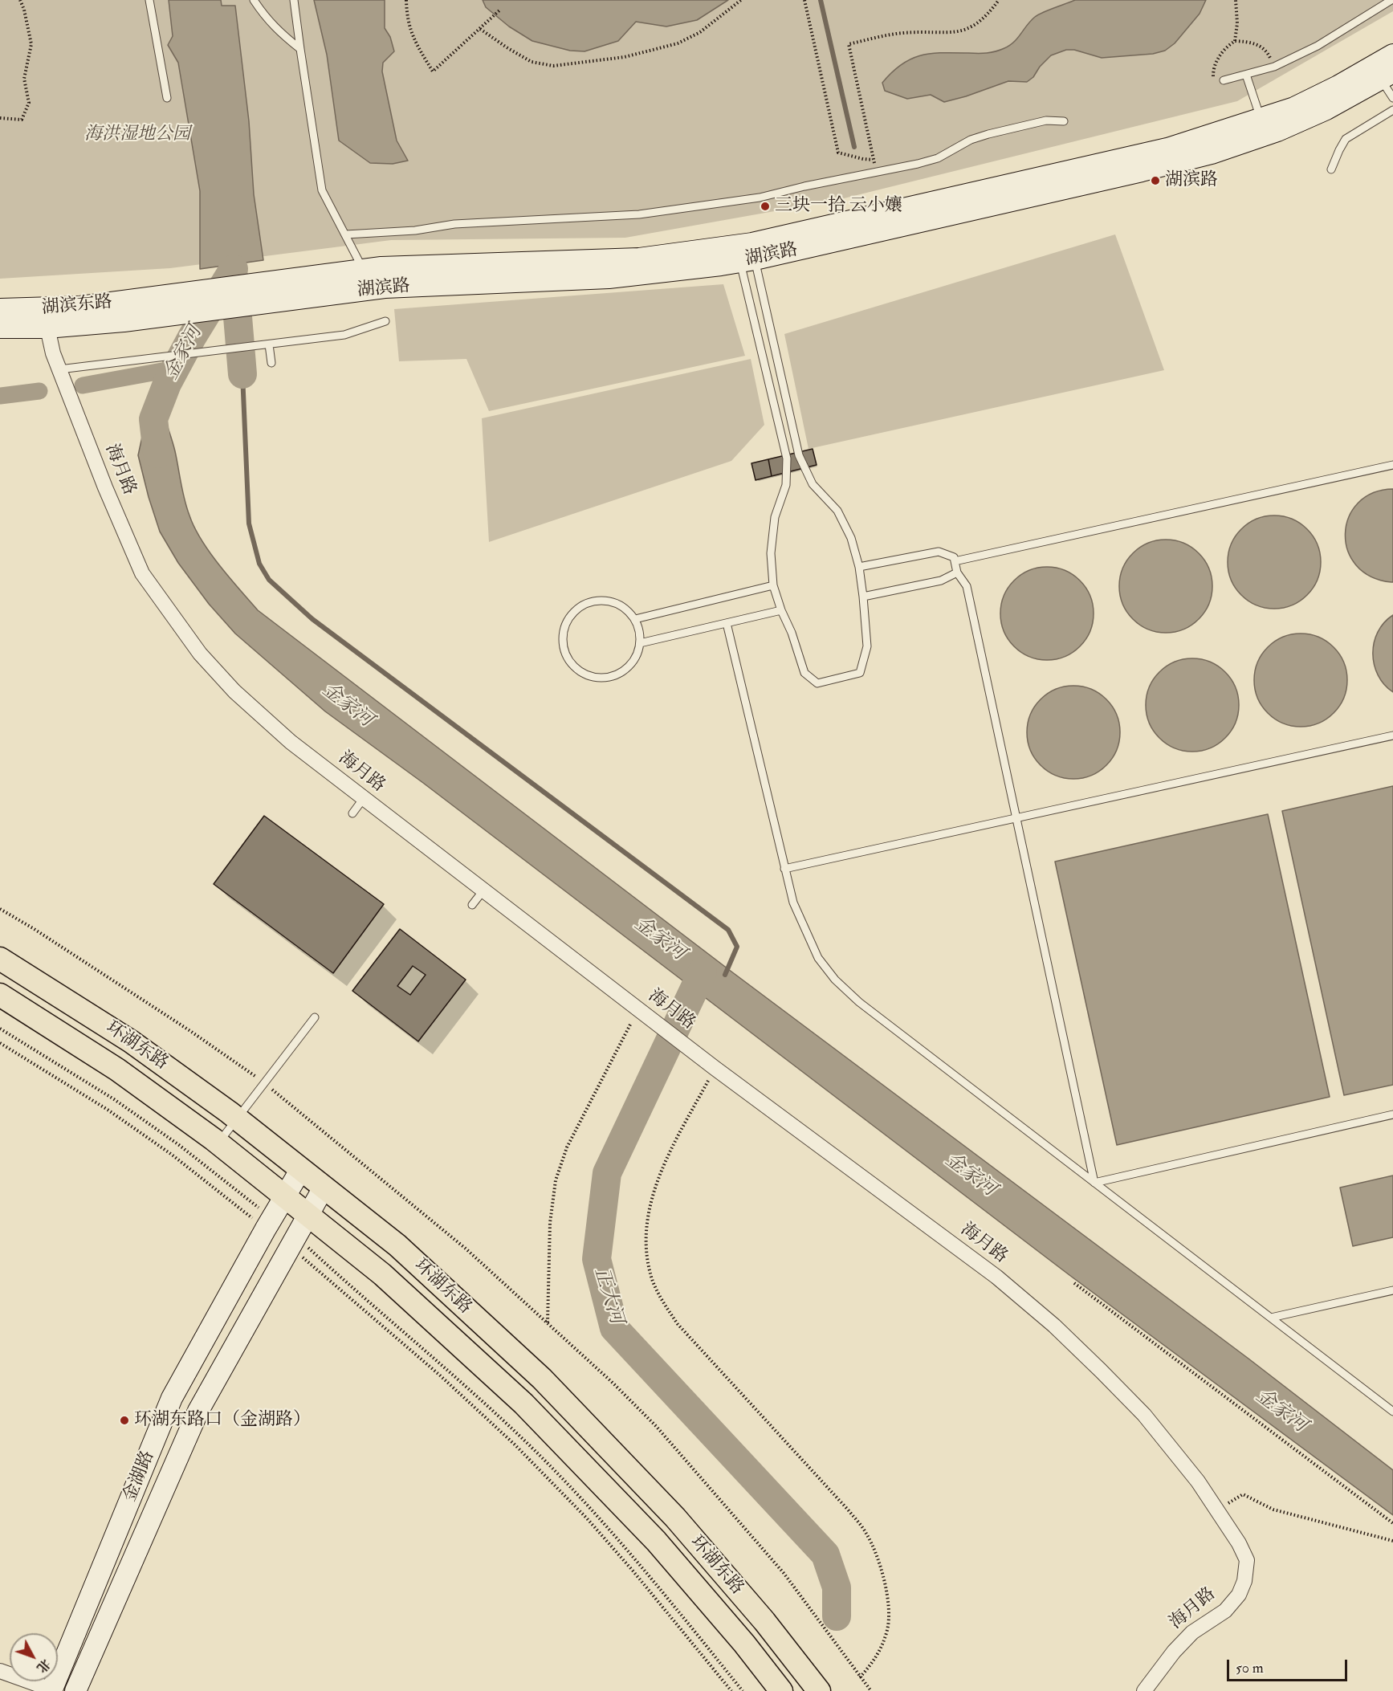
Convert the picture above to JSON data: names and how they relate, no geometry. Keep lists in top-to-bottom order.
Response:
{
  "streets": {
    "main road": [
      "湖滨路",
      "湖滨东路",
      "环湖东路",
      "金湖路"
    ],
    "street": ["海月路"]
  },
  "crossings": [
    ["湖滨路", "湖滨东路"],
    ["湖滨东路", "海月路"],
    ["环湖东路", "金湖路"]
  ],
  "water": ["金家河", "正大河"],
  "parks": ["海洪湿地公园"],
  "places": ["湖滨路", "三块一拾 云小孃", "环湖东路口（金湖路）"],
  "scale_bar": "50 m",
  "north": "bottom right"
}
